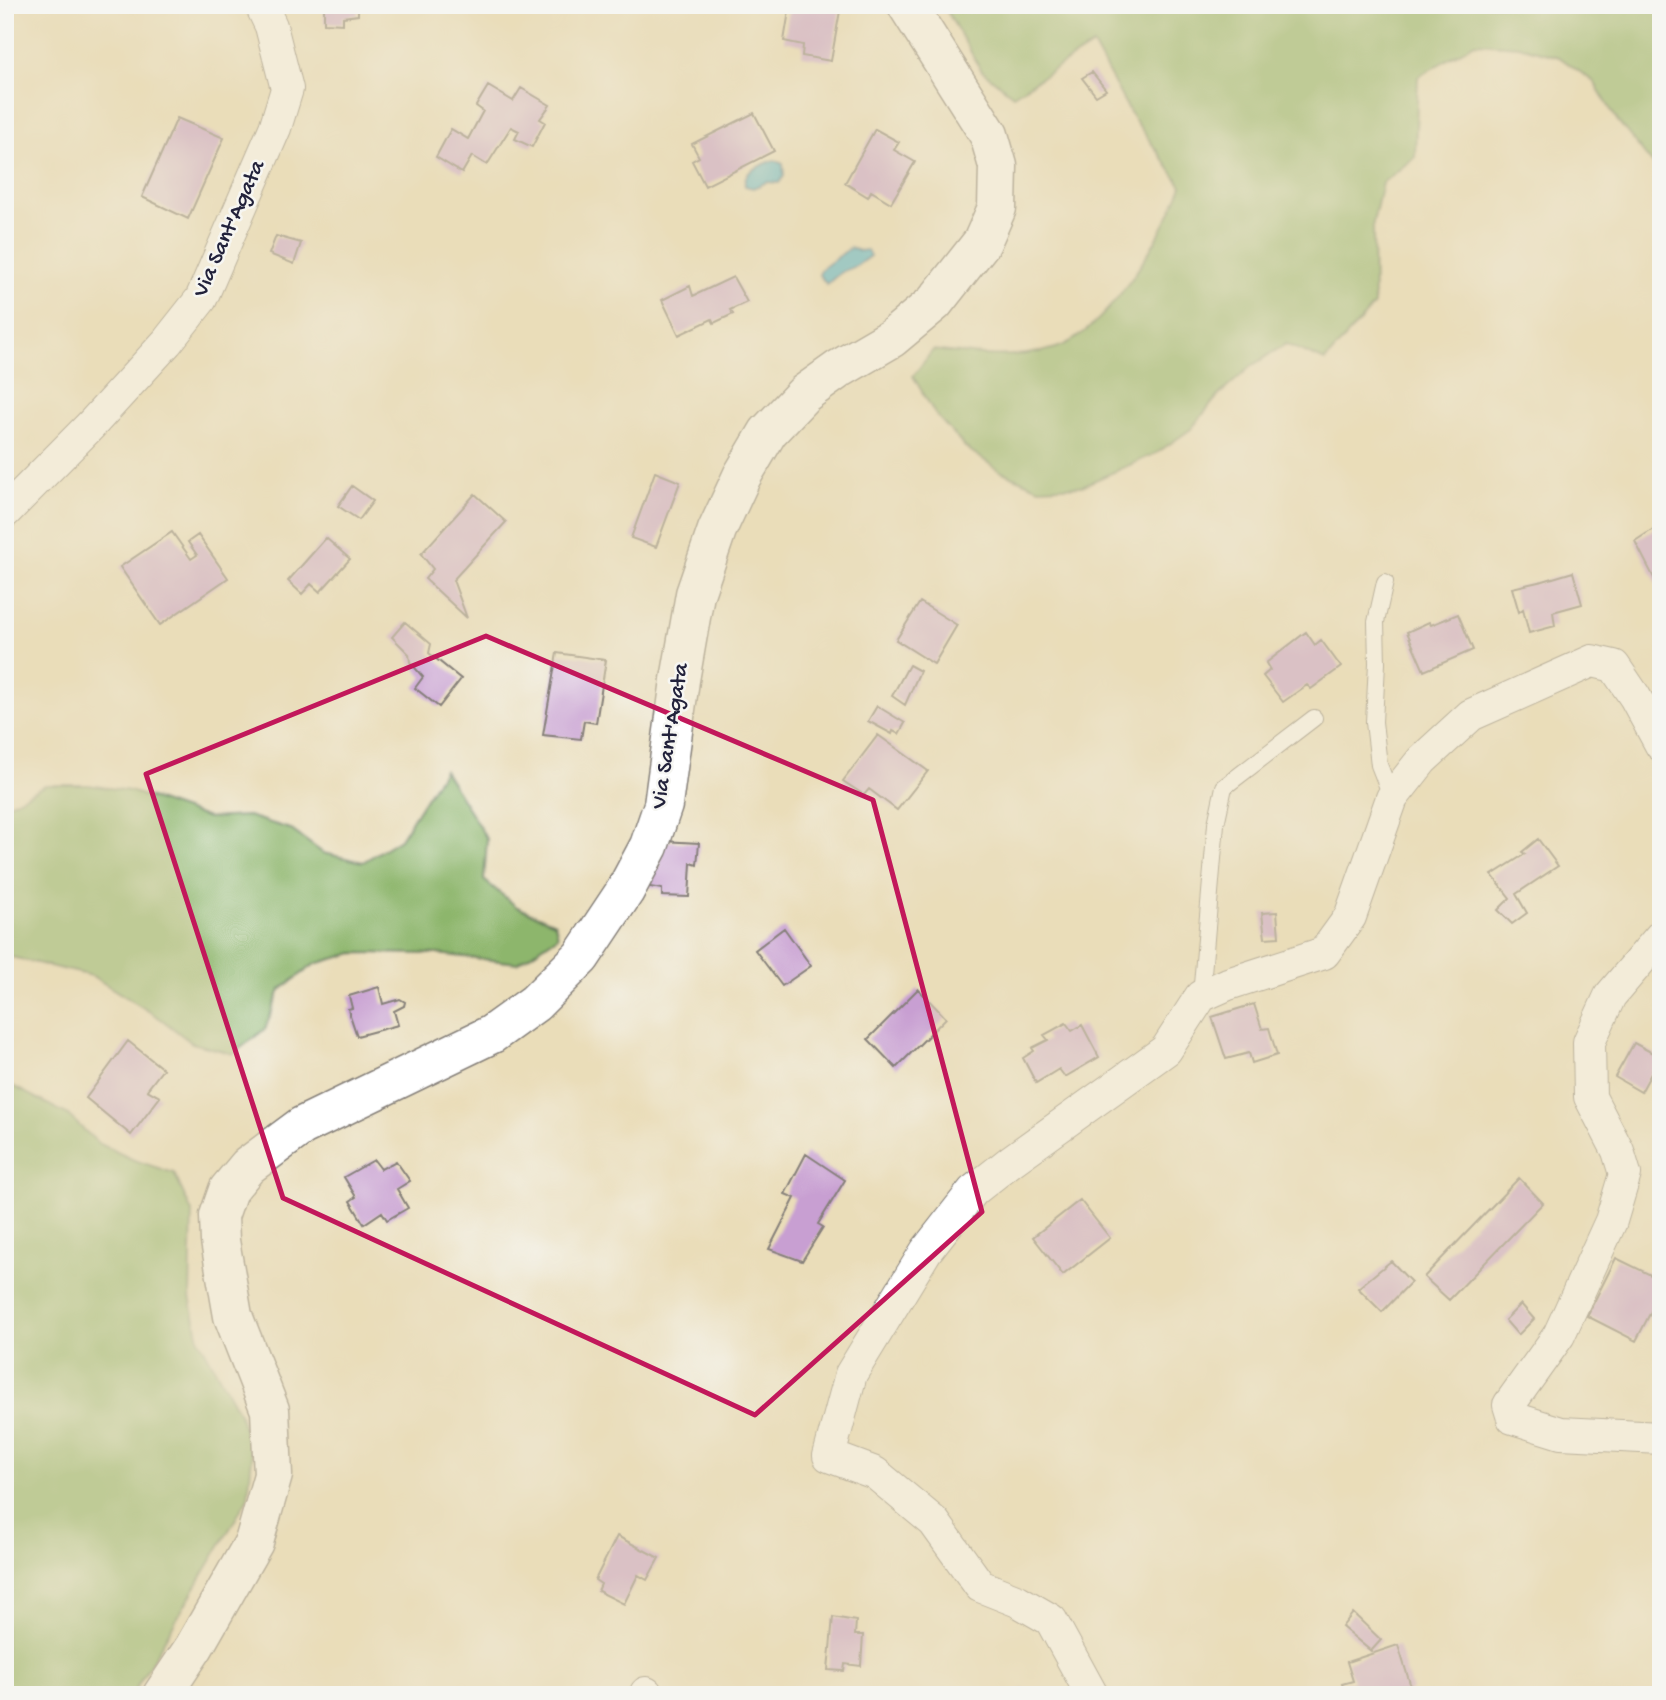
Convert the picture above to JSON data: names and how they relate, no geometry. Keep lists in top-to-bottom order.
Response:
{
  "streets": {
    "street": ["Via Sant'Agata"]
  }
}
